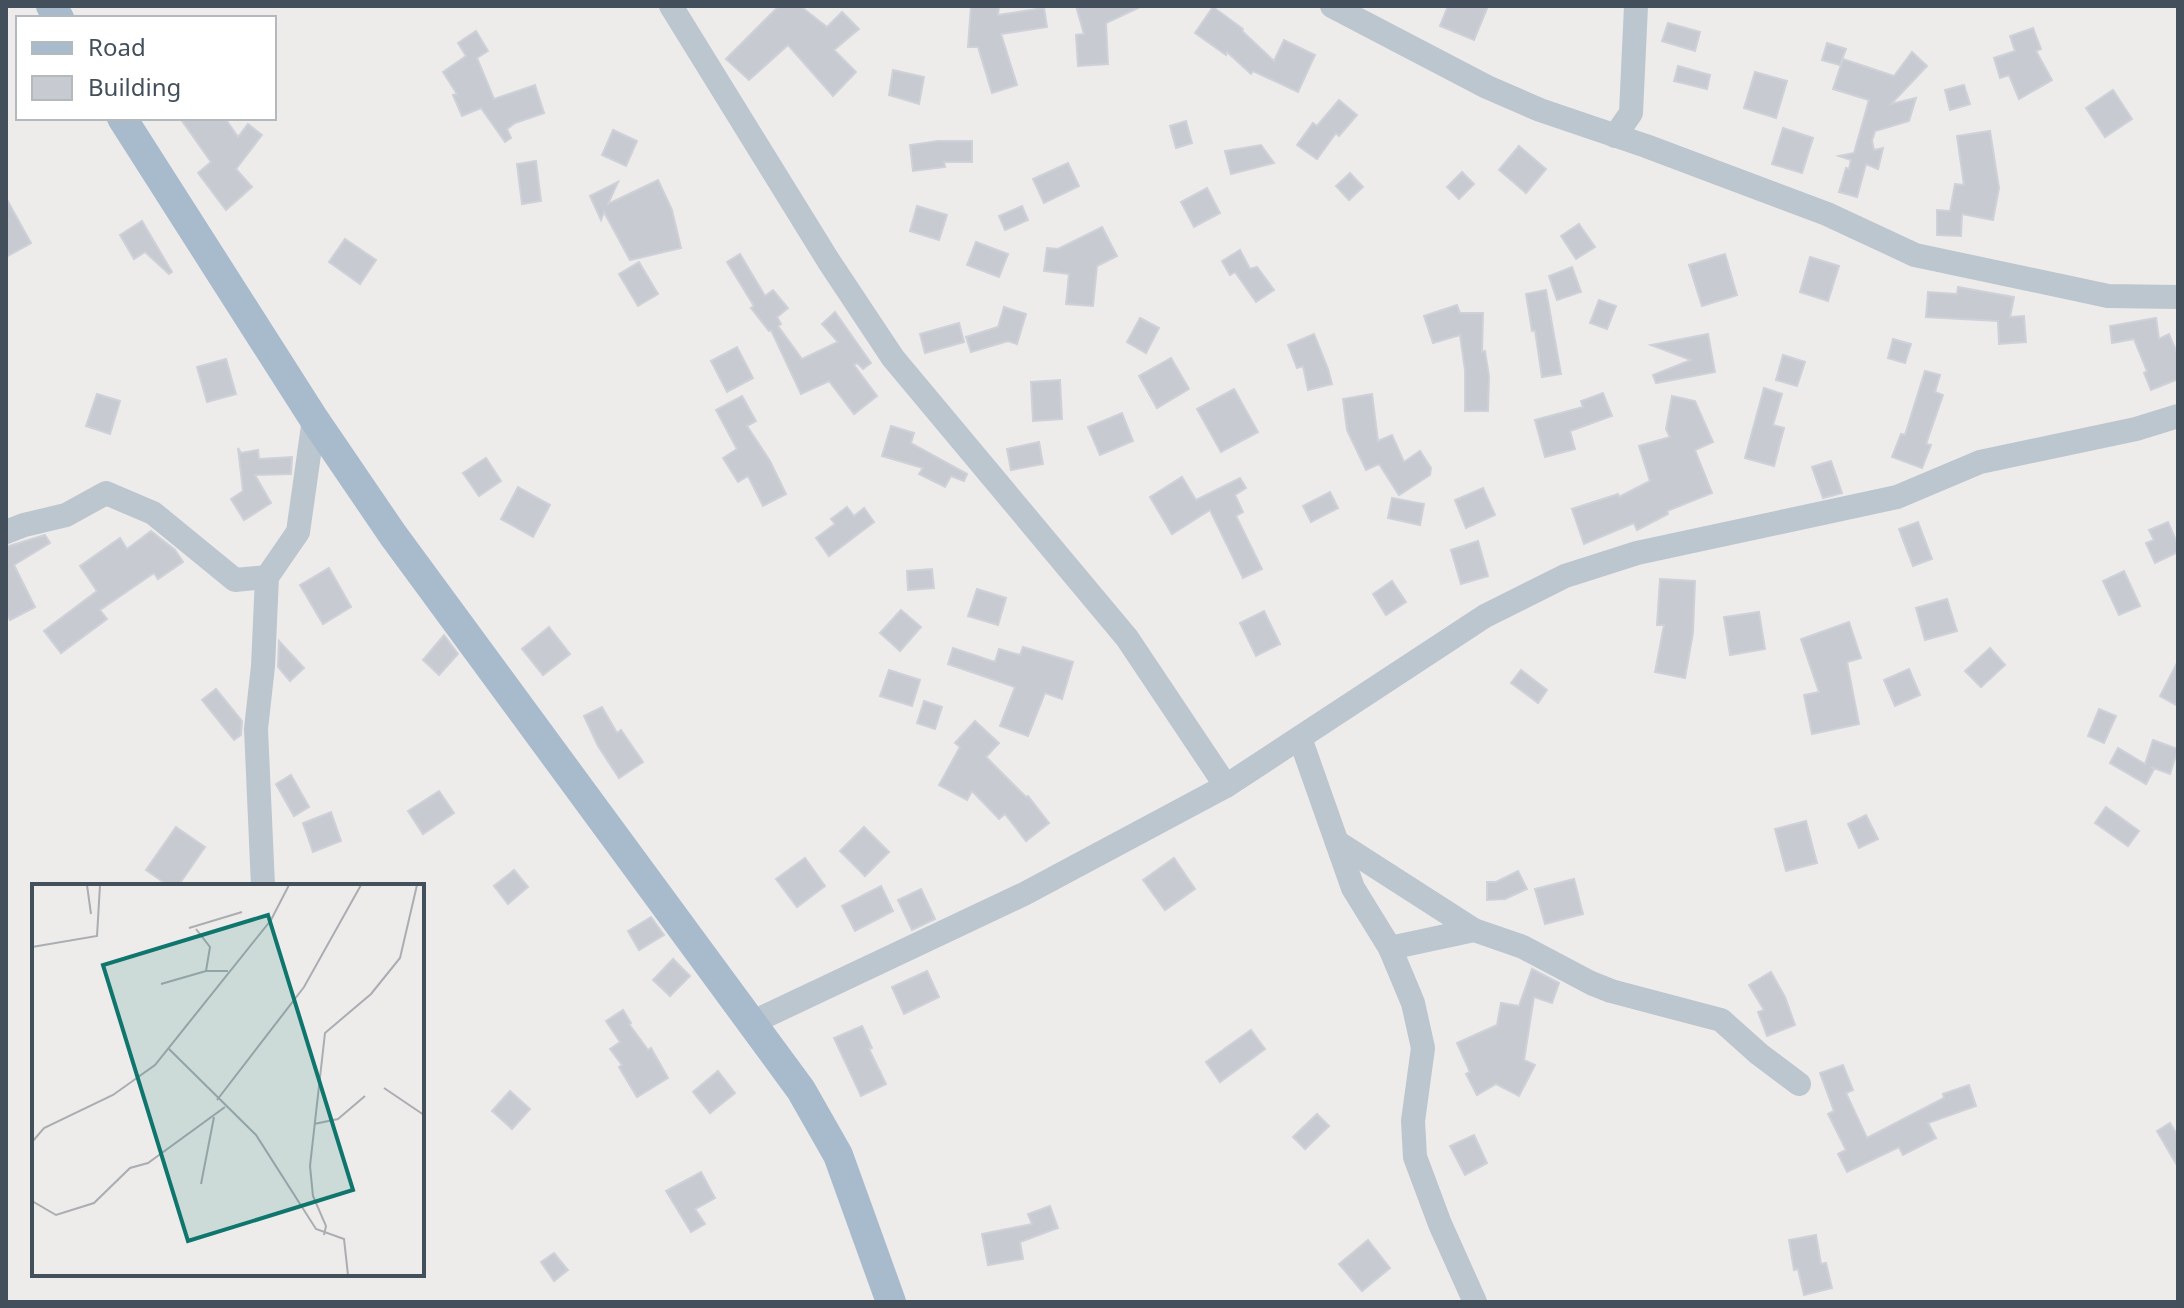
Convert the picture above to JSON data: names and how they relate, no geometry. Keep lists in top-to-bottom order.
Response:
{
  "legend": ["Road", "Building"]
}
